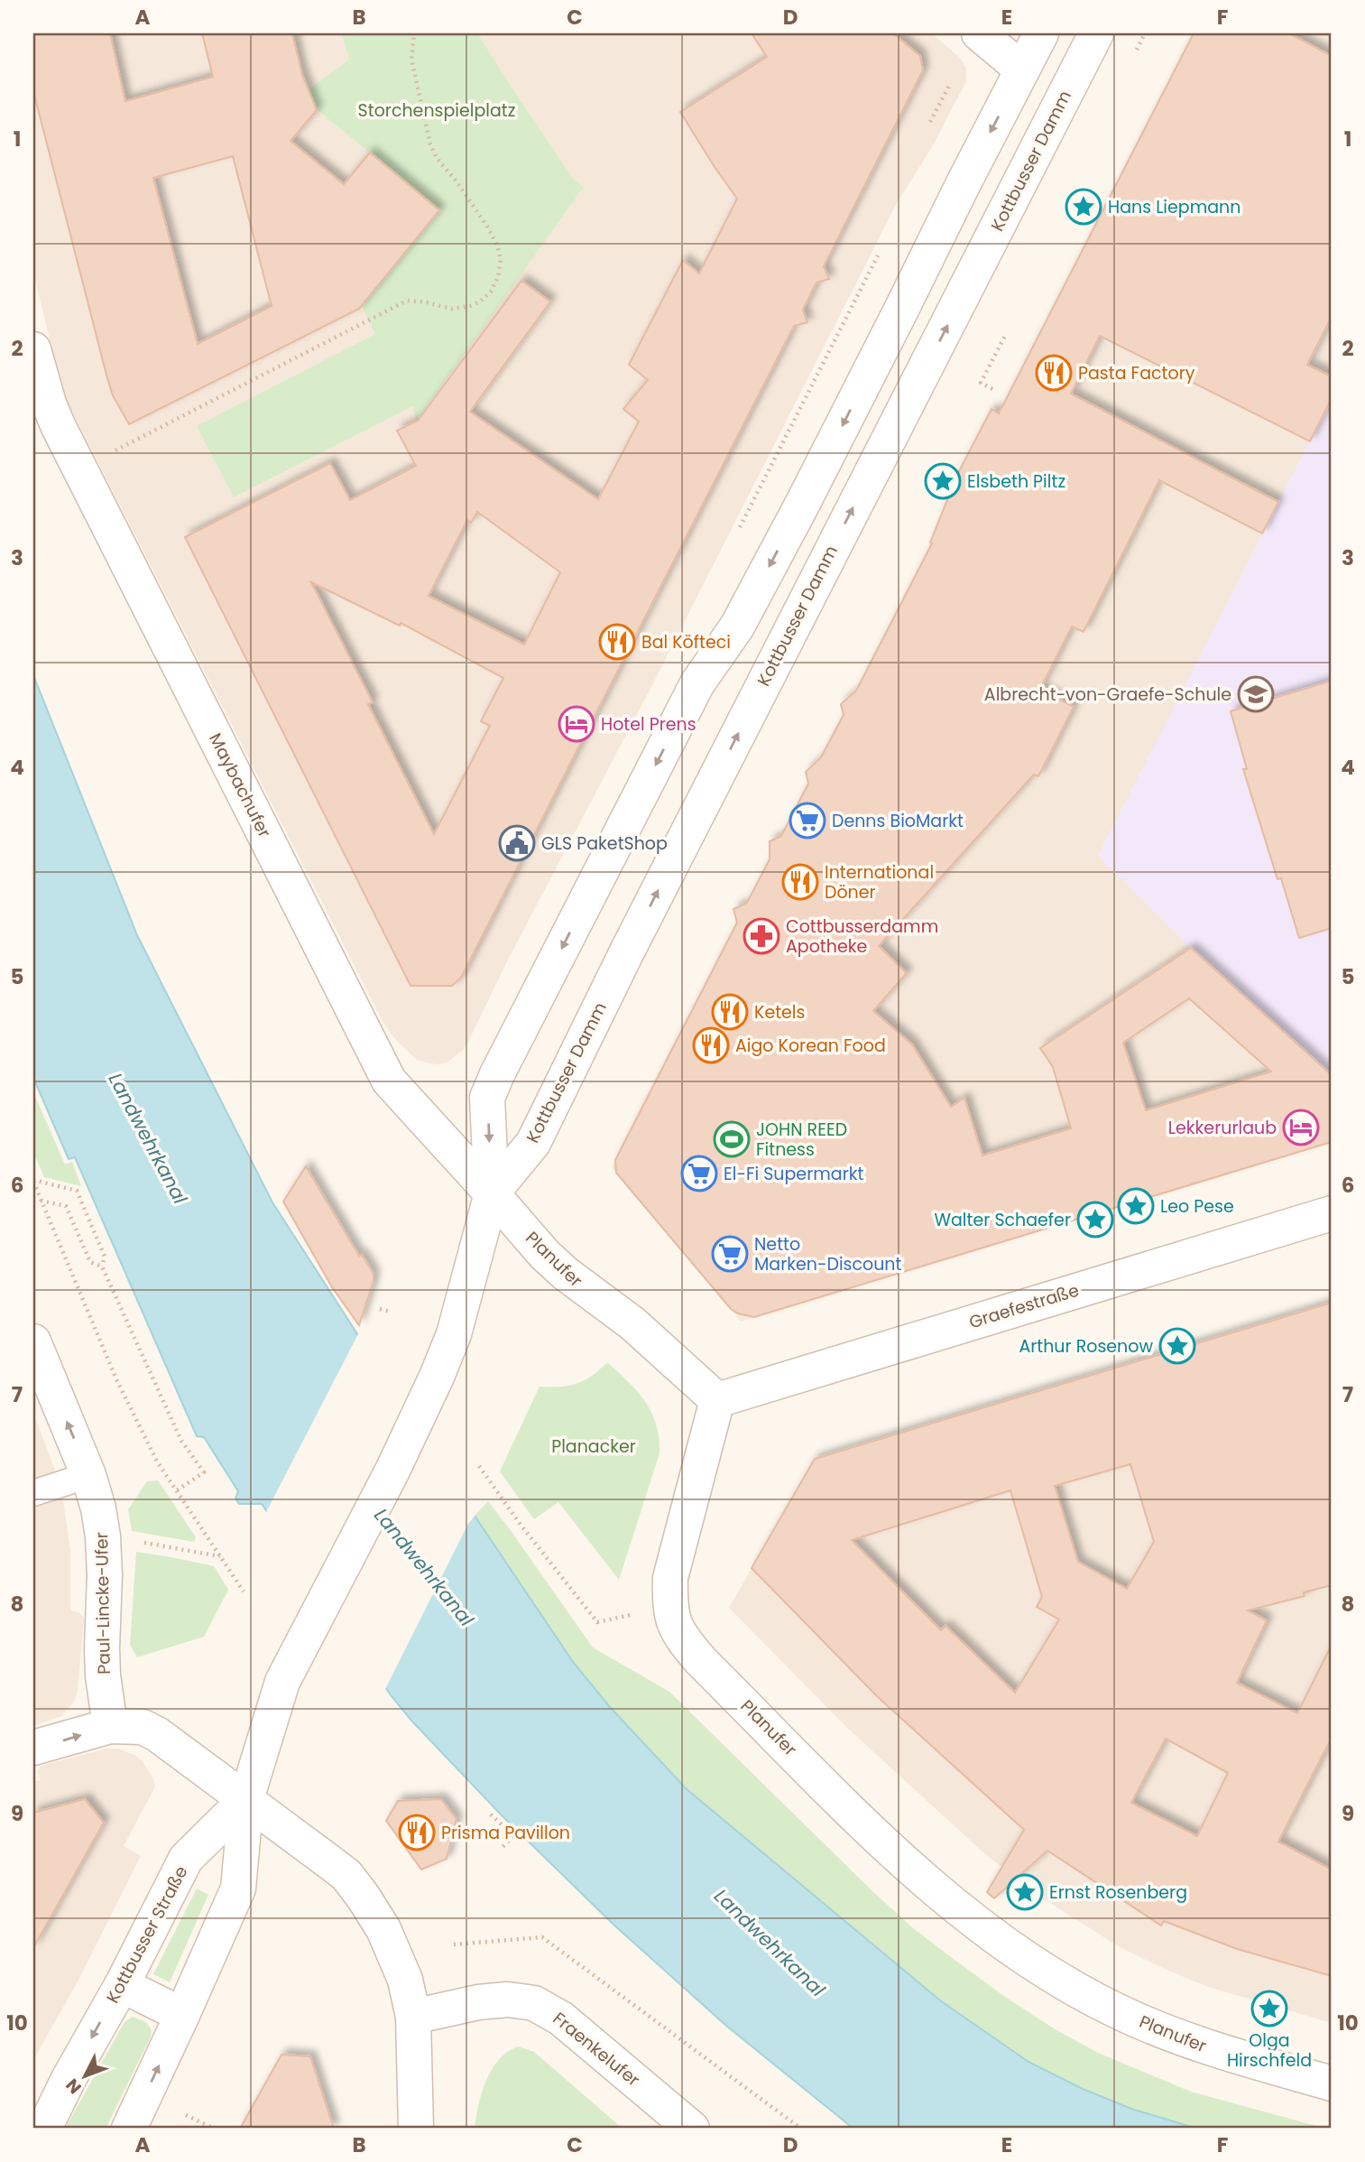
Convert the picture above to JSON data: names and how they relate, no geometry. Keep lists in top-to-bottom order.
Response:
{
  "streets": {
    "street": [
      "Kottbusser Damm",
      "Maybachufer",
      "Planufer",
      "Graefestraße",
      "Paul-Lincke-Ufer",
      "Kottbusser Straße",
      "Fraenkelufer"
    ]
  },
  "crossings": [
    ["Kottbusser Damm", "Maybachufer"],
    ["Kottbusser Damm", "Planufer"],
    ["Kottbusser Damm", "Kottbusser Straße"],
    ["Maybachufer", "Planufer"],
    ["Planufer", "Graefestraße"]
  ],
  "one_way": ["Paul-Lincke-Ufer"],
  "water": ["Landwehrkanal"],
  "parks": ["Storchenspielplatz", "Planacker"],
  "places": {
    "place": [
      "Hans Liepmann",
      "Elsbeth Piltz",
      "Leo Pese",
      "Walter Schaefer",
      "Arthur Rosenow",
      "Ernst Rosenberg",
      "Olga Hirschfeld"
    ],
    "restaurant": [
      "Pasta Factory",
      "Bal Köfteci",
      "International Döner",
      "Ketels",
      "Aigo Korean Food",
      "Prisma Pavillon"
    ],
    "school or university": ["Albrecht-von-Graefe-Schule"],
    "hotel": ["Hotel Prens", "Lekkerurlaub"],
    "supermarket": ["Denns BioMarkt", "El-Fi Supermarkt", "Netto Marken-Discount"],
    "public building": ["GLS PaketShop"],
    "pharmacy": ["Cottbusserdamm Apotheke"],
    "sports": ["JOHN REED Fitness"]
  },
  "north": "bottom left",
  "grid": {
    "columns": [
      "A",
      "B",
      "C",
      "D",
      "E",
      "F"
    ],
    "rows": [
      "1",
      "2",
      "3",
      "4",
      "5",
      "6",
      "7",
      "8",
      "9",
      "10"
    ]
  }
}
